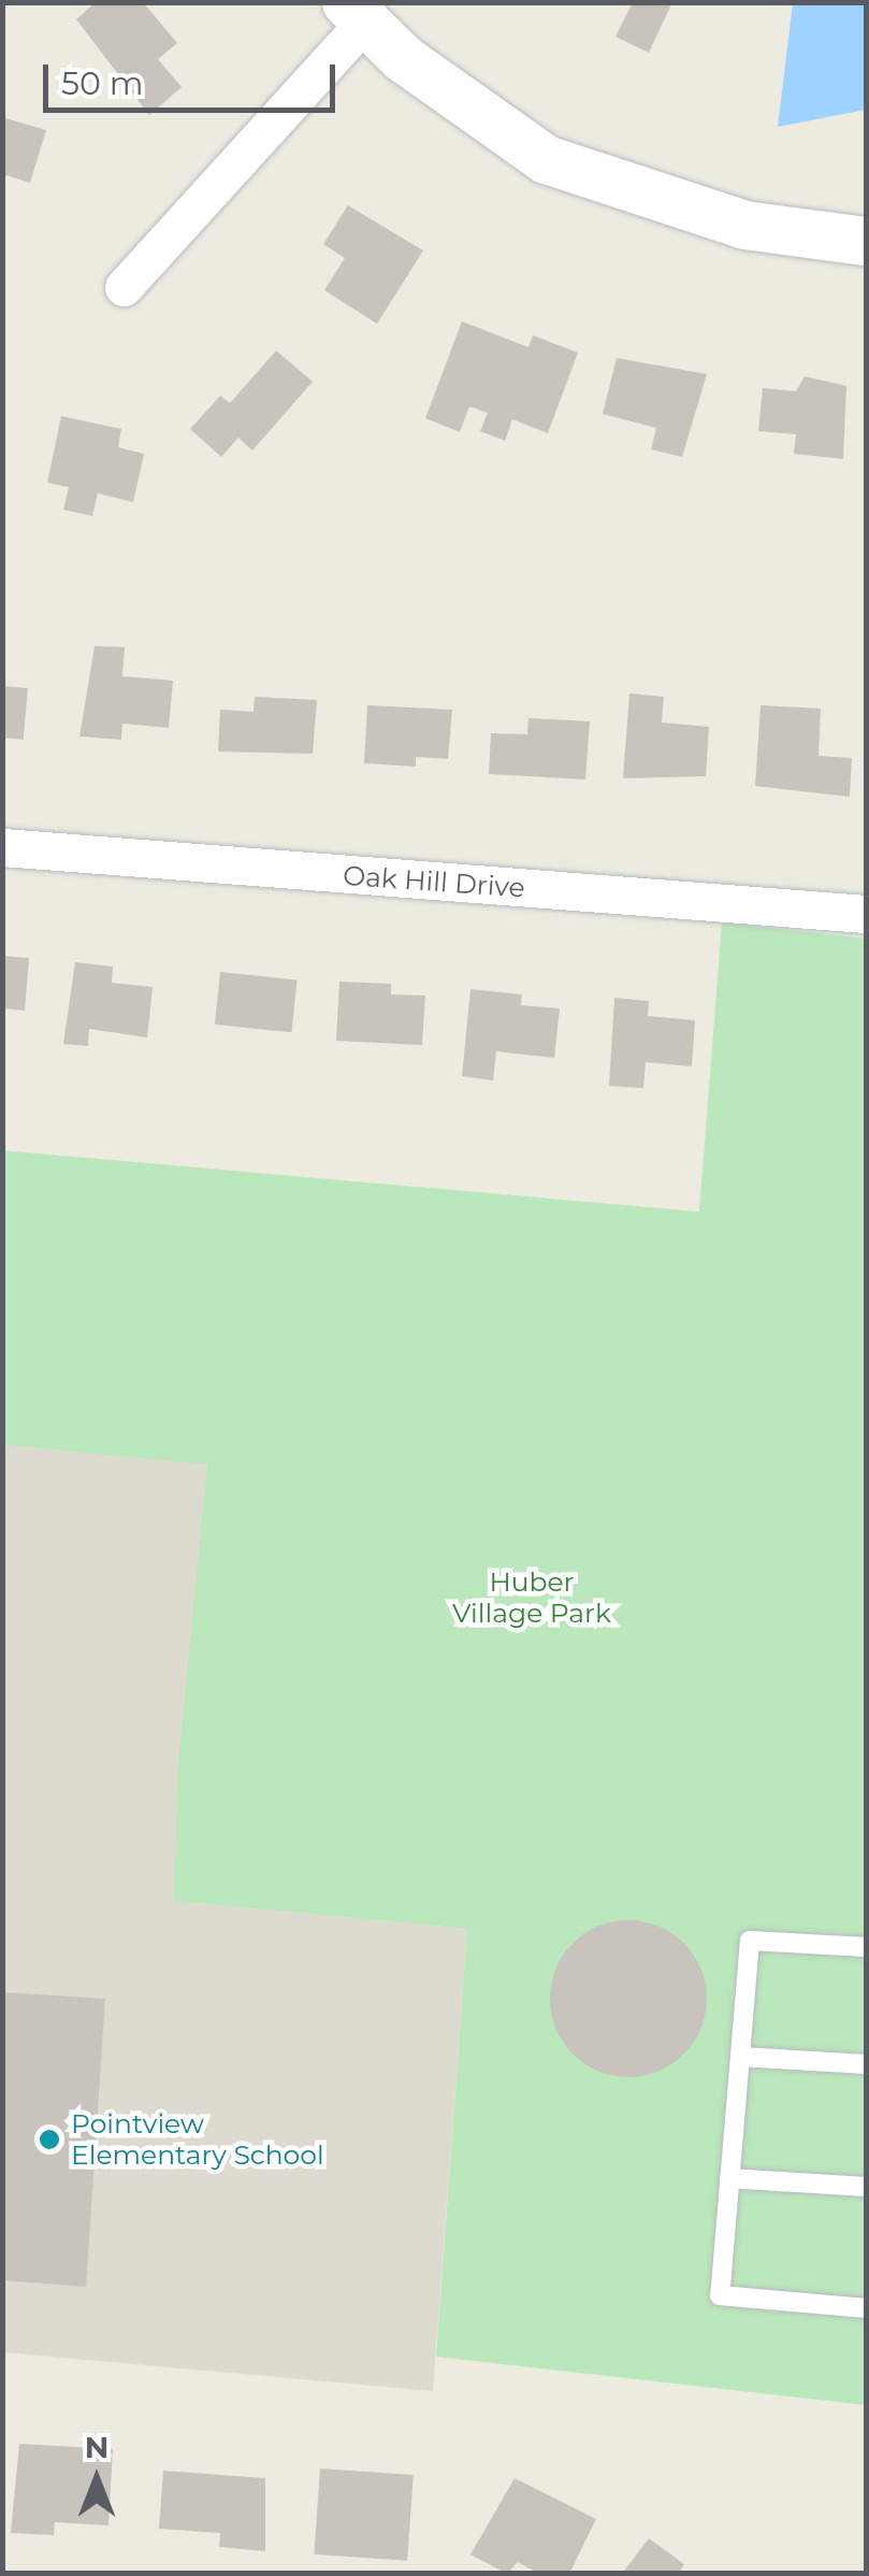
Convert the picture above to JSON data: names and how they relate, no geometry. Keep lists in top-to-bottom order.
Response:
{
  "streets": {
    "street": ["Oak Hill Drive"]
  },
  "parks": ["Huber Village Park"],
  "places": ["Pointview Elementary School"],
  "scale_bar": "50 m",
  "north": "top"
}
